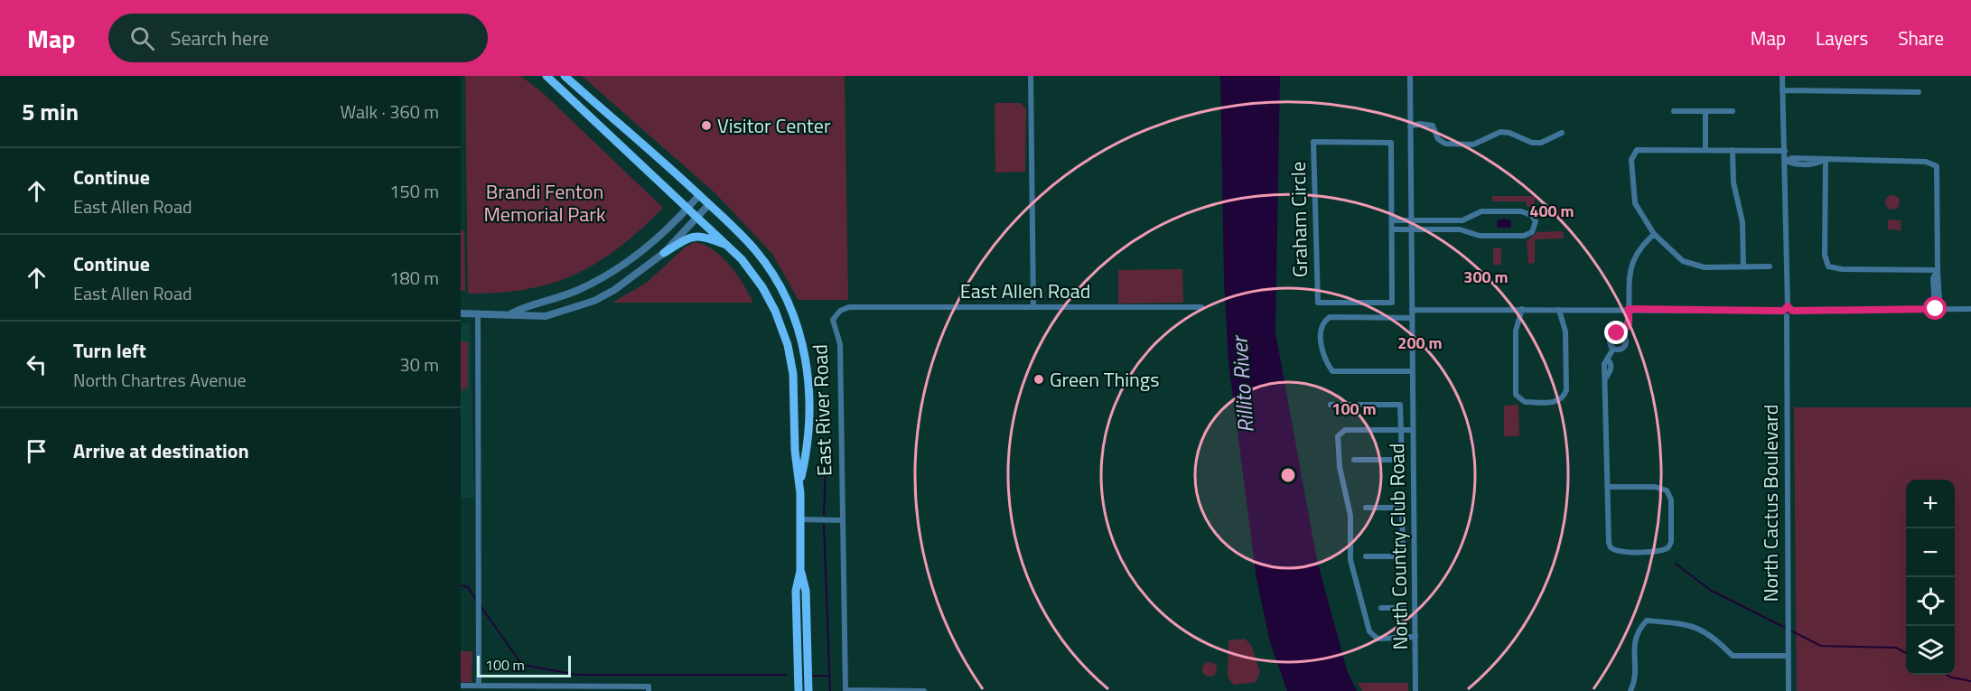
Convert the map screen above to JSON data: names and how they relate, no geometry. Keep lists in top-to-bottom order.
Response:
{
  "streets": {
    "main road": ["East River Road"],
    "street": [
      "Graham Circle",
      "East Allen Road",
      "North Cactus Boulevard",
      "North Country Club Road"
    ]
  },
  "crossings": [
    ["East Allen Road", "East River Road"]
  ],
  "water": ["Rillito River"],
  "parks": ["Brandi Fenton Memorial Park"],
  "places": ["Visitor Center", "Green Things"],
  "scale_bar": "100 m",
  "page": {
    "header": "Map",
    "search": "Search here",
    "nav": ["Map", "Layers", "Share"],
    "heading": ["5 min", "Walk · 360 m"],
    "list": [
      ["Continue", "East Allen Road", "150 m"],
      ["Continue", "East Allen Road", "180 m"],
      ["Turn left", "North Chartres Avenue", "30 m"],
      "Arrive at destination"
    ],
    "map_buttons": ["+", "−"],
    "scale": "100 m"
  },
  "rings": [
    "400 m",
    "300 m",
    "200 m",
    "100 m"
  ]
}
